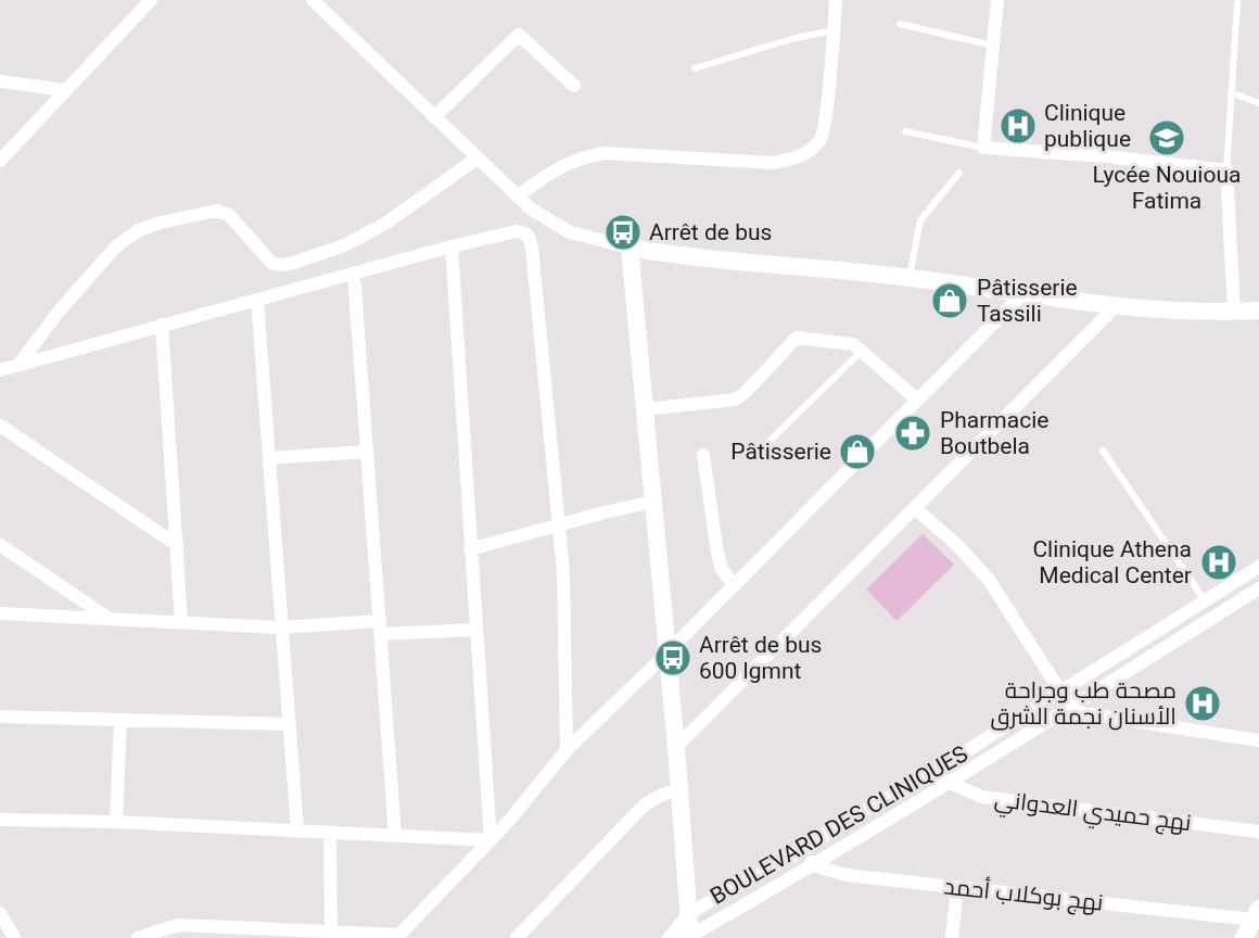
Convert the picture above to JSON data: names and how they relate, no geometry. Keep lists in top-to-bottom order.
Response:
{
  "streets": {
    "street": ["نهج حميدي العدواني", "BOULEVARD DES CLINIQUES", "نهج بوكلاب أحمد"]
  },
  "crossings": [
    ["نهج حميدي العدواني", "BOULEVARD DES CLINIQUES"],
    ["BOULEVARD DES CLINIQUES", "نهج بوكلاب أحمد"]
  ],
  "places": {
    "hospital": ["Clinique publique", "Clinique Athena Medical Center", "مصحة طب وجراحة الأسنان نجمة الشرق"],
    "school or university": ["Lycée Nouioua Fatima"],
    "bus stop": ["Arrêt de bus", "Arrêt de bus 600 lgmnt"],
    "shop": ["Pâtisserie Tassili", "Pâtisserie"],
    "pharmacy": ["Pharmacie Boutbela"]
  }
}
